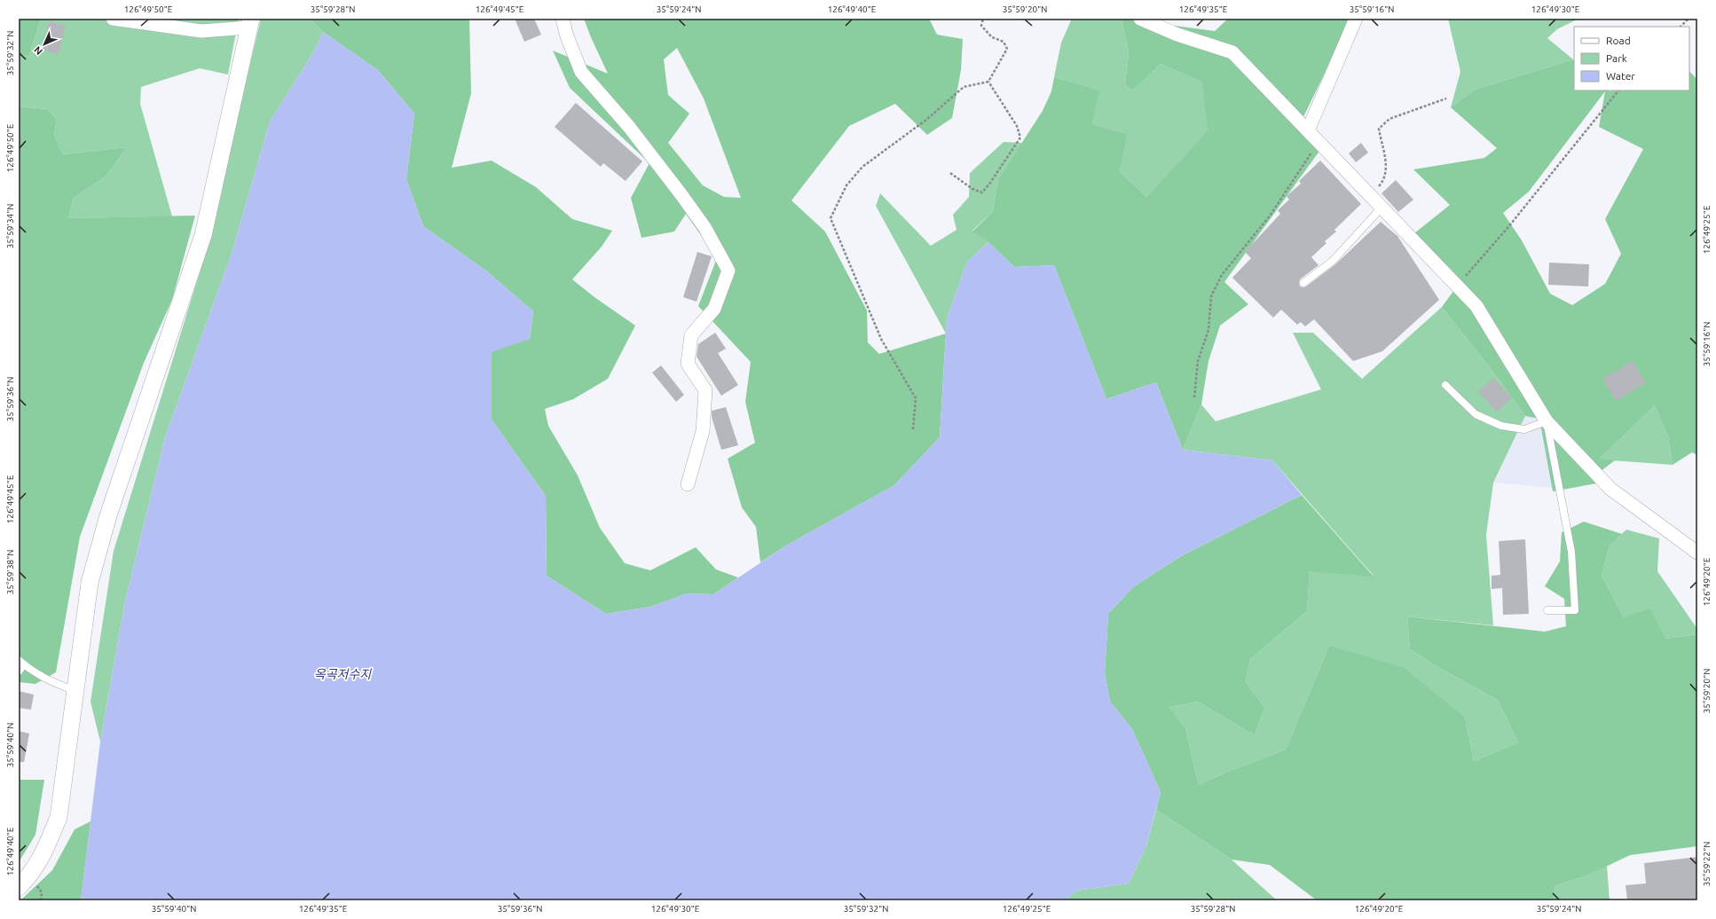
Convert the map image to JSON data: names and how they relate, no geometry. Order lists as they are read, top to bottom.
{
  "water": ["옥곡저수지"],
  "legend": ["Road", "Park", "Water"],
  "north": "bottom left",
  "coordinates": [
    "126°49'50\"E",
    "35°59'28\"N",
    "126°49'45\"E",
    "35°59'24\"N",
    "126°49'40\"E",
    "35°59'20\"N",
    "126°49'35\"E",
    "35°59'16\"N",
    "126°49'30\"E",
    "35°59'32\"N",
    "35°59'34\"N",
    "126°49'25\"E",
    "35°59'36\"N",
    "35°59'38\"N",
    "126°49'20\"E",
    "35°59'40\"N",
    "35°59'22\"N"
  ]
}
